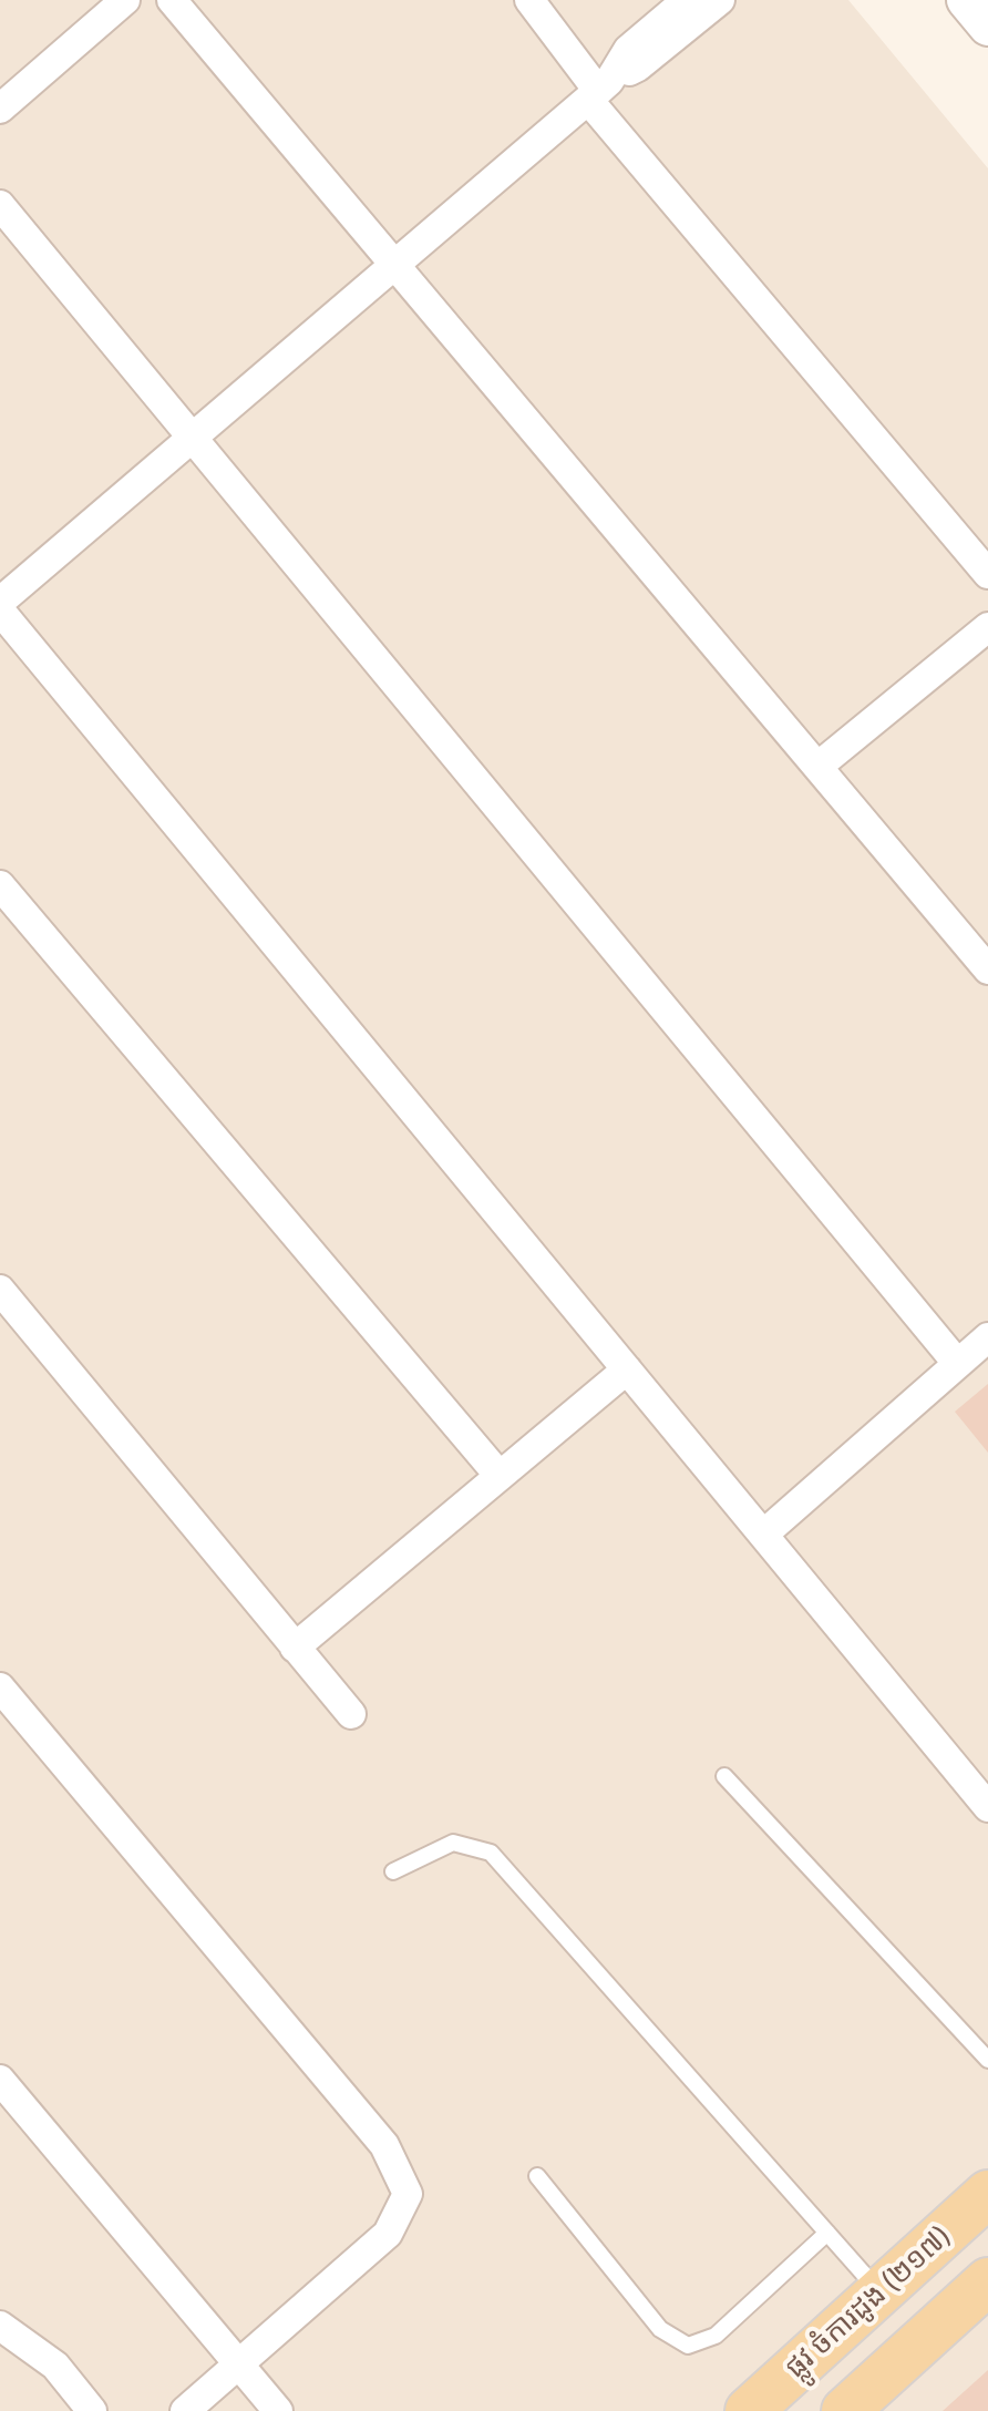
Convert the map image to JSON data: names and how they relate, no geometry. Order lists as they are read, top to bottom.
{
  "streets": {
    "main road": ["ផ្លូវ ចំការដូង (២១៧)"]
  }
}
